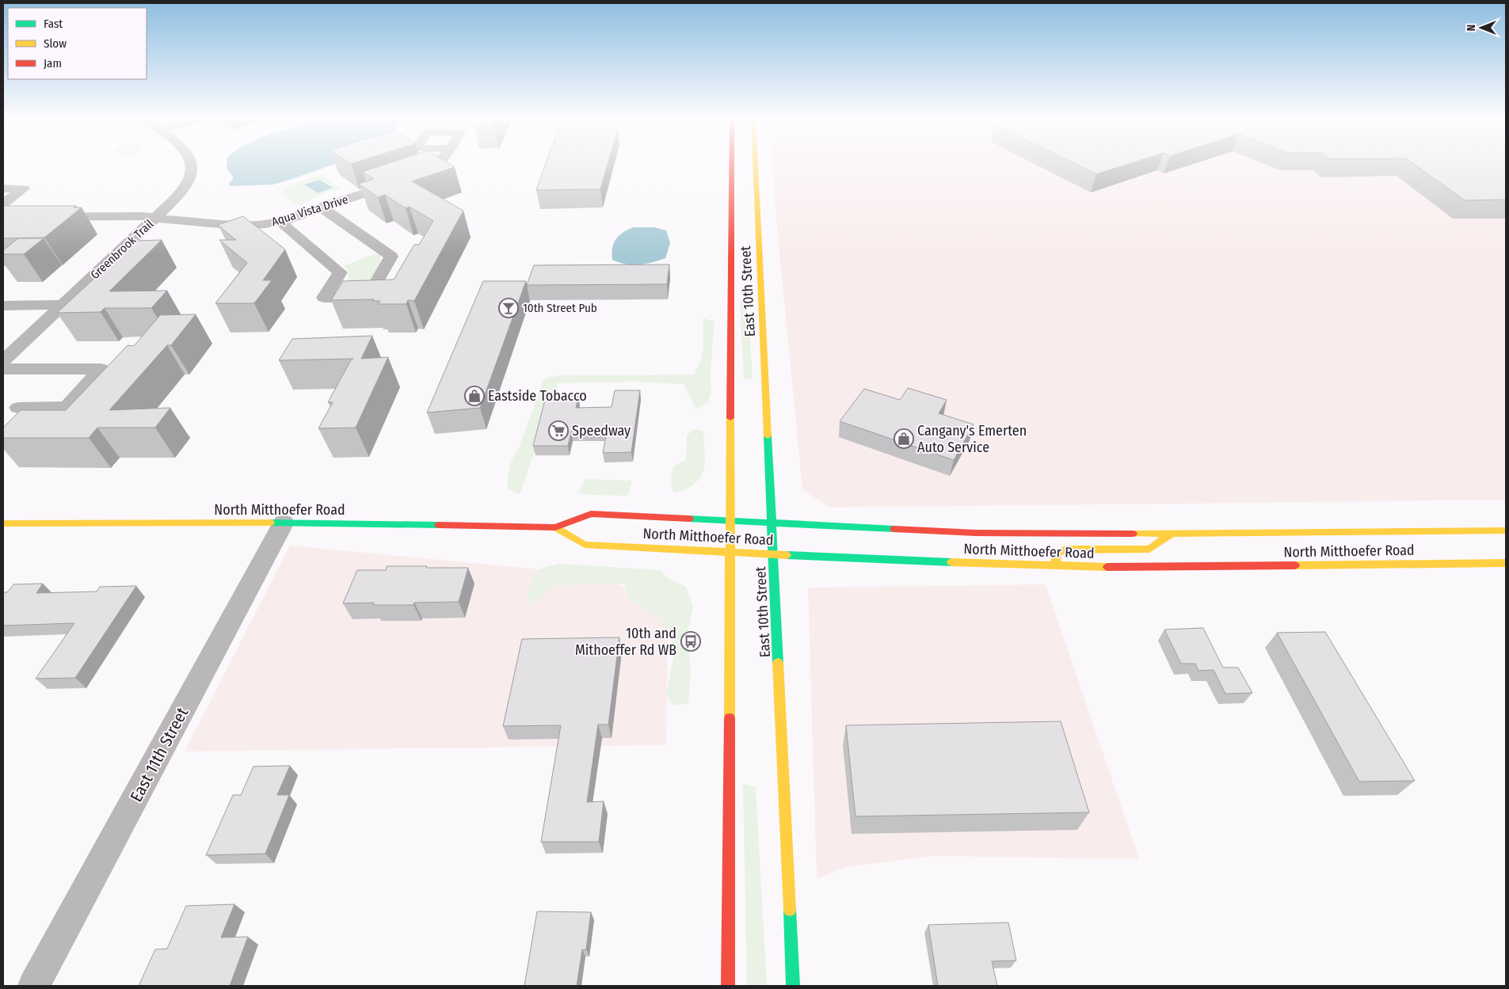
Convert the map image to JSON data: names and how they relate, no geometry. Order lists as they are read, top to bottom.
{
  "streets": {
    "main road": ["East 10th Street", "North Mitthoefer Road"],
    "street": ["Aqua Vista Drive", "Greenbrook Trail", "East 11th Street"]
  },
  "crossings": [
    ["Aqua Vista Drive", "Greenbrook Trail"],
    ["East 10th Street", "North Mitthoefer Road"],
    ["North Mitthoefer Road", "East 11th Street"]
  ],
  "places": {
    "bar": ["10th Street Pub"],
    "shop": ["Eastside Tobacco", "Cangany's Emerten Auto Service"],
    "supermarket": ["Speedway"],
    "bus stop": ["10th and Mithoeffer Rd WB"]
  },
  "legend": ["Fast", "Slow", "Jam"],
  "north": "left"
}
